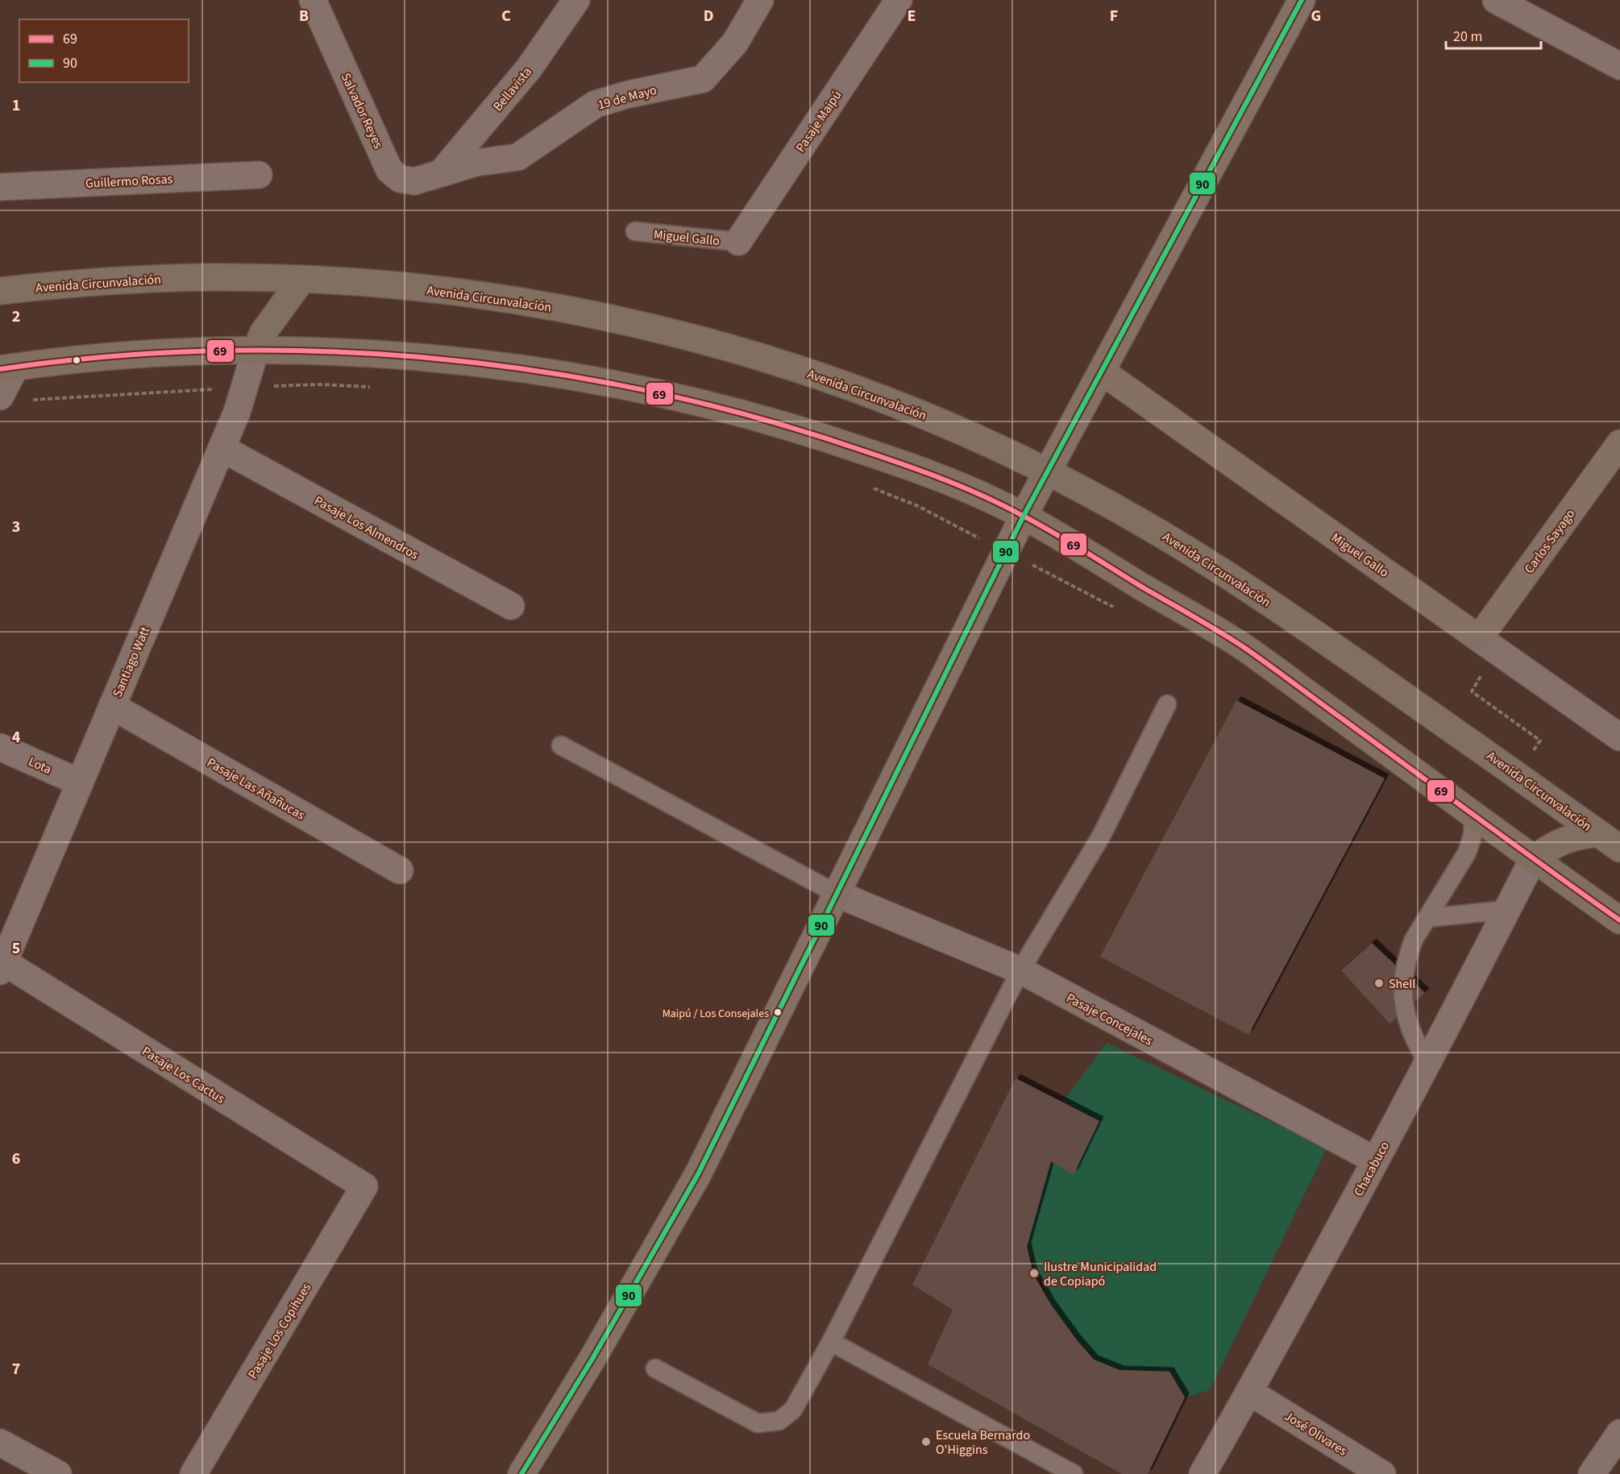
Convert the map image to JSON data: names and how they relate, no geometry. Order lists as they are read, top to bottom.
{
  "streets": {
    "main road": ["Miguel Gallo", "Avenida Circunvalación", "Carlos Sayago"],
    "street": [
      "Bellavista",
      "19 de Mayo",
      "Salvador Reyes",
      "Pasaje Maipú",
      "Guillermo Rosas",
      "Pasaje Los Almendros",
      "Santiago Watt",
      "Lota",
      "Pasaje Las Añañucas",
      "Pasaje Concejales",
      "Pasaje Los Cactus",
      "Chacabuco",
      "Pasaje Los Copihues",
      "José Olivares"
    ]
  },
  "crossings": [
    ["Bellavista", "19 de Mayo"],
    ["Bellavista", "Salvador Reyes"],
    ["19 de Mayo", "Salvador Reyes"],
    ["Pasaje Maipú", "Miguel Gallo"],
    ["Miguel Gallo", "Carlos Sayago"],
    ["Pasaje Los Almendros", "Santiago Watt"],
    ["Santiago Watt", "Lota"],
    ["Santiago Watt", "Pasaje Las Añañucas"],
    ["Santiago Watt", "Pasaje Los Cactus"],
    ["Pasaje Concejales", "Chacabuco"],
    ["Pasaje Los Cactus", "Pasaje Los Copihues"],
    ["Chacabuco", "José Olivares"]
  ],
  "places": [
    "Shell",
    "Maipú / Los Consejales",
    "Ilustre Municipalidad de Copiapó",
    "Escuela Bernardo O'Higgins"
  ],
  "lines": ["transit line 90", "transit line 69"],
  "legend": ["69", "90"],
  "scale_bar": "20 m",
  "grid": {
    "columns": [
      "B",
      "C",
      "D",
      "E",
      "F",
      "G"
    ],
    "rows": [
      "1",
      "2",
      "3",
      "4",
      "5",
      "6",
      "7"
    ]
  }
}
